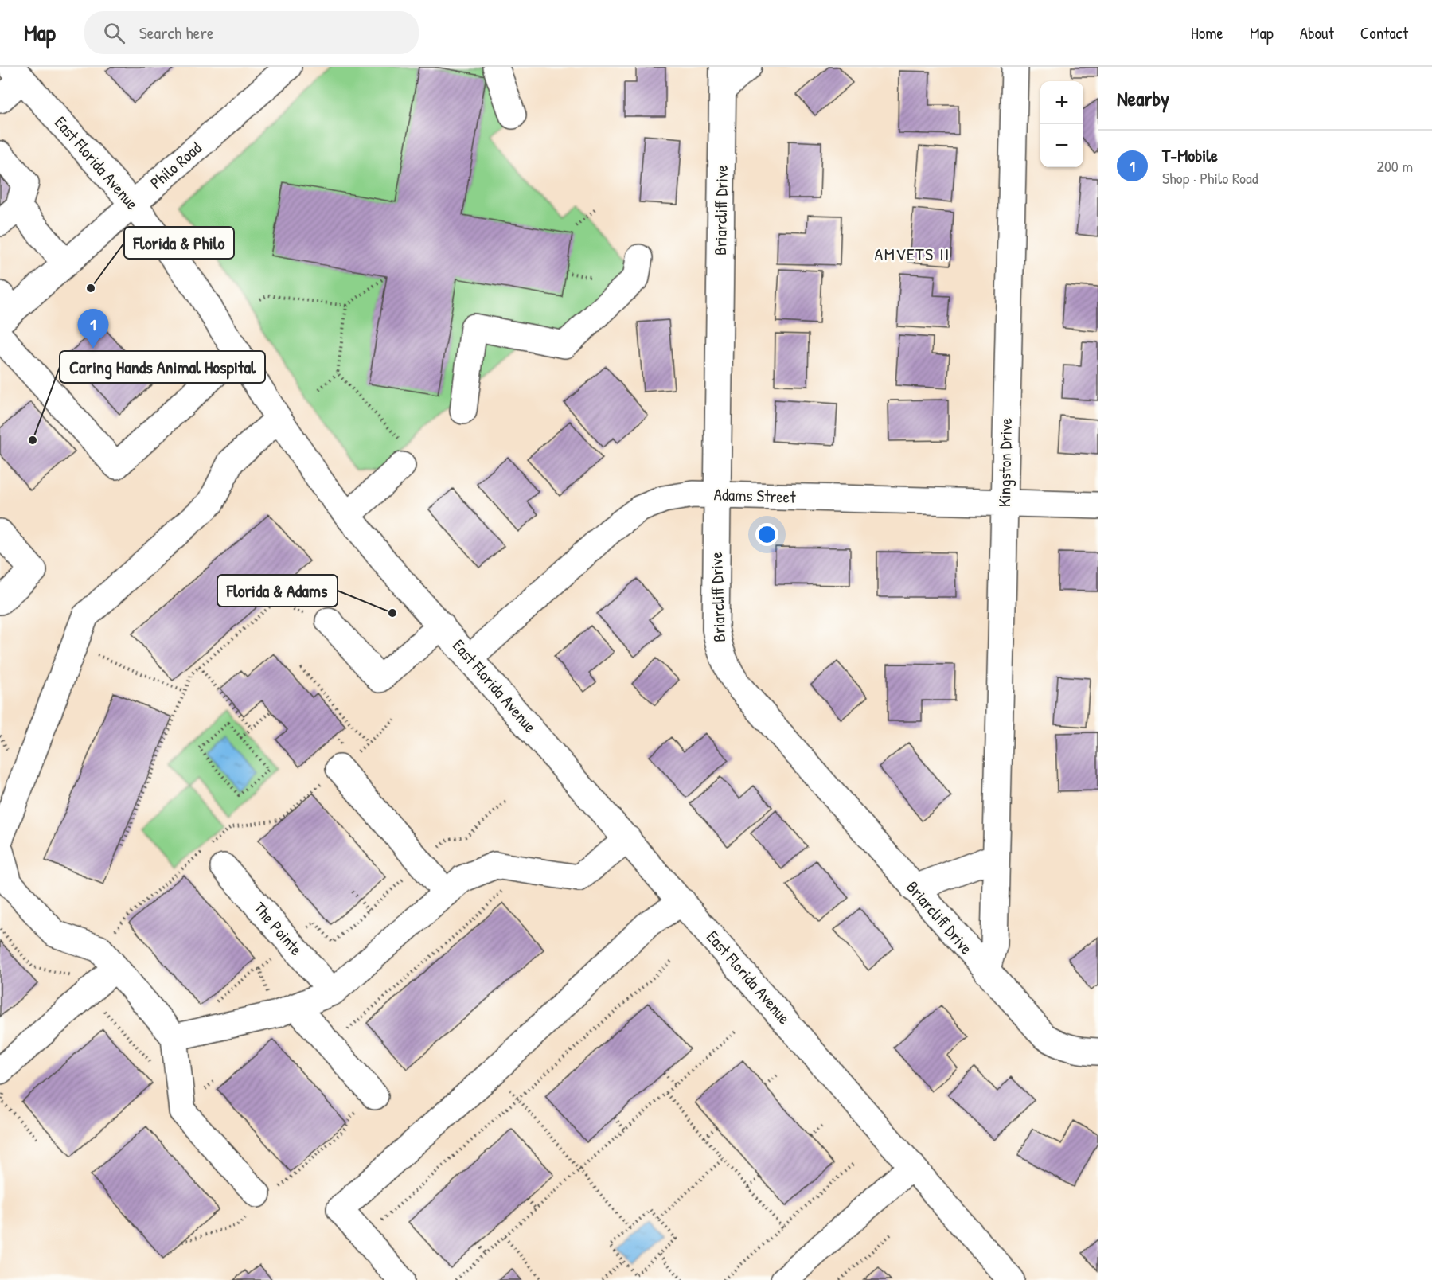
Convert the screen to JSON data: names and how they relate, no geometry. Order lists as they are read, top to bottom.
{
  "streets": {
    "street": [
      "East Florida Avenue",
      "Philo Road",
      "Briarcliff Drive",
      "Kingston Drive",
      "Adams Street",
      "The Pointe"
    ]
  },
  "crossings": [
    ["East Florida Avenue", "Philo Road"],
    ["East Florida Avenue", "Adams Street"],
    ["Briarcliff Drive", "Kingston Drive"],
    ["Briarcliff Drive", "Adams Street"],
    ["Kingston Drive", "Adams Street"]
  ],
  "districts": ["AMVETS II"],
  "places": ["Florida & Philo", "Caring Hands Animal Hospital", "Florida & Adams"],
  "page": {
    "header": "Map",
    "search": "Search here",
    "nav": [
      "Home",
      "Map",
      "About",
      "Contact"
    ],
    "heading": "Nearby",
    "map_buttons": ["+", "−"],
    "list": [
      {
        "mark": "1",
        "name": "T-Mobile",
        "note": "Shop · Philo Road",
        "value": "200 m"
      }
    ],
    "pins": "1"
  }
}
